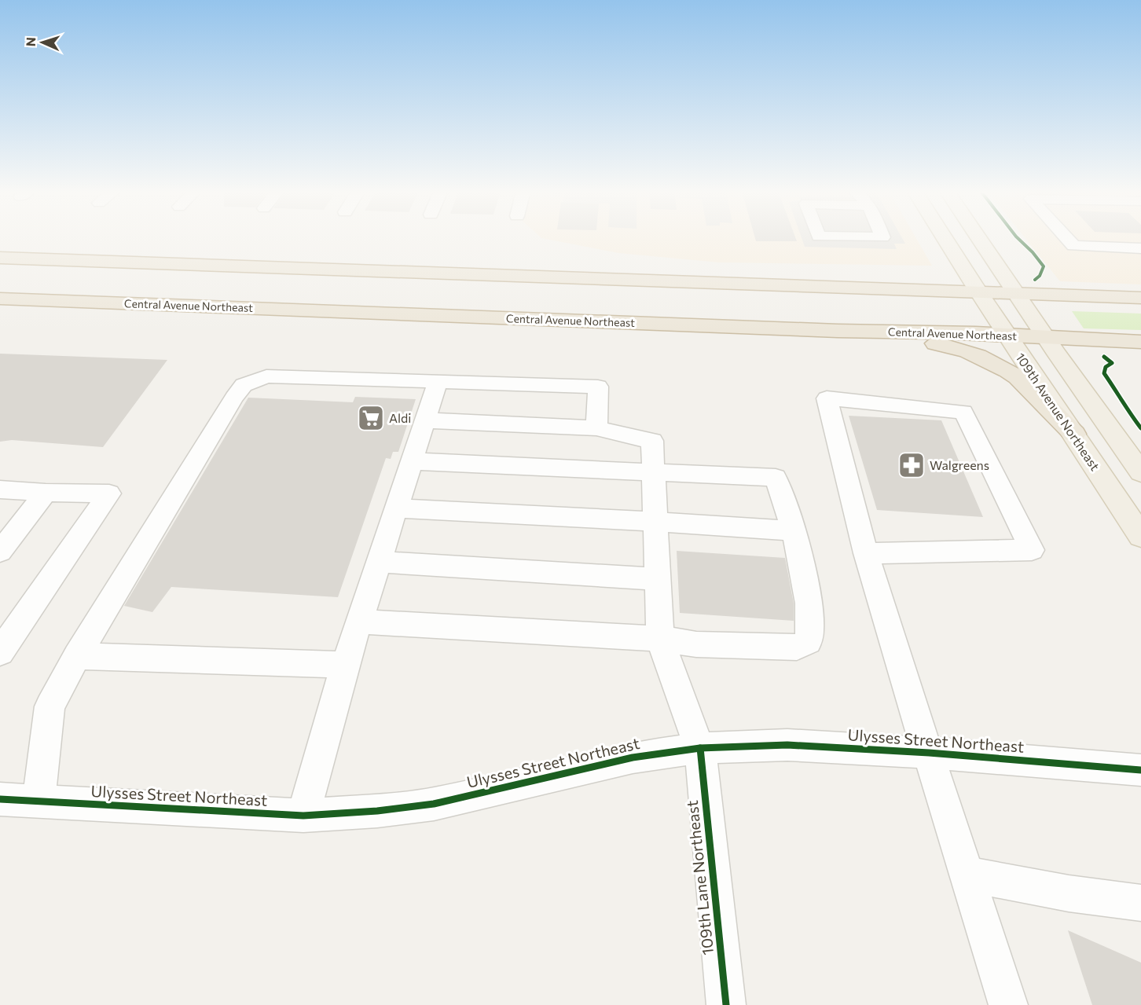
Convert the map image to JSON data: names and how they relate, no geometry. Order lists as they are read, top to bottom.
{
  "streets": {
    "highway": ["Central Avenue Northeast"],
    "main road": ["109th Avenue Northeast"],
    "street": ["Ulysses Street Northeast", "109th Lane Northeast"]
  },
  "crossings": [
    ["Central Avenue Northeast", "109th Avenue Northeast"],
    ["Ulysses Street Northeast", "109th Lane Northeast"]
  ],
  "places": {
    "supermarket": ["Aldi"],
    "pharmacy": ["Walgreens"]
  },
  "north": "left"
}
